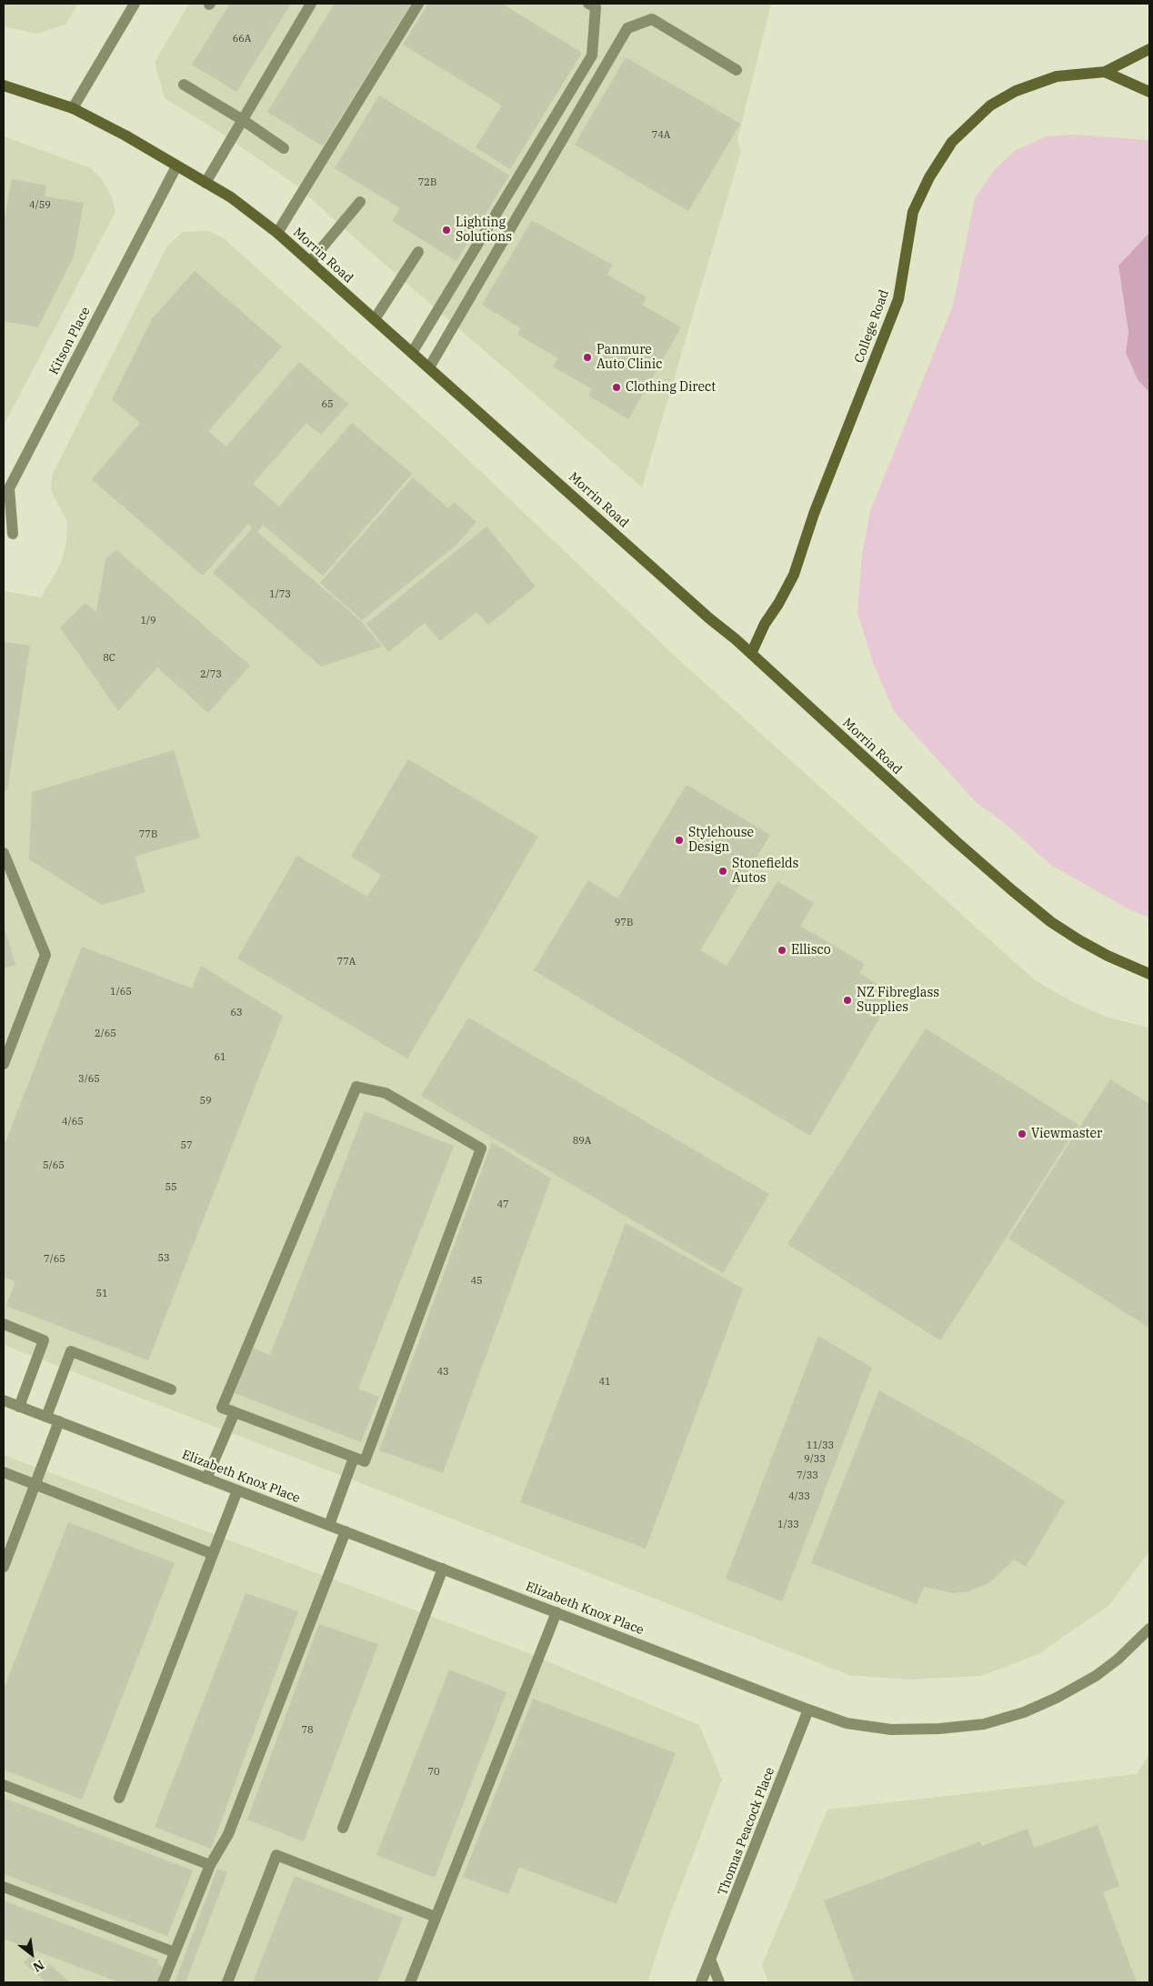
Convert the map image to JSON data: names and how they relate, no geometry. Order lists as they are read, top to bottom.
{
  "streets": {
    "main road": ["Morrin Road", "College Road"],
    "street": ["Kitson Place", "Elizabeth Knox Place", "Thomas Peacock Place"]
  },
  "crossings": [
    ["Morrin Road", "College Road"],
    ["Morrin Road", "Kitson Place"],
    ["Elizabeth Knox Place", "Thomas Peacock Place"]
  ],
  "places": [
    "Lighting Solutions",
    "Panmure Auto Clinic",
    "Clothing Direct",
    "Stylehouse Design",
    "Stonefields Autos",
    "Ellisco",
    "NZ Fibreglass Supplies",
    "Viewmaster"
  ],
  "house_numbers": [
    "66A",
    "74A",
    "72B",
    "4/59",
    "65",
    "1/73",
    "1/9",
    "8C",
    "2/73",
    "77B",
    "97B",
    "77A",
    "1/65",
    "63",
    "2/65",
    "61",
    "3/65",
    "59",
    "4/65",
    "89A",
    "57",
    "5/65",
    "55",
    "47",
    "53",
    "7/65",
    "45",
    "51",
    "43",
    "41",
    "11/33",
    "9/33",
    "7/33",
    "4/33",
    "1/33",
    "78",
    "70"
  ],
  "north": "bottom right"
}
